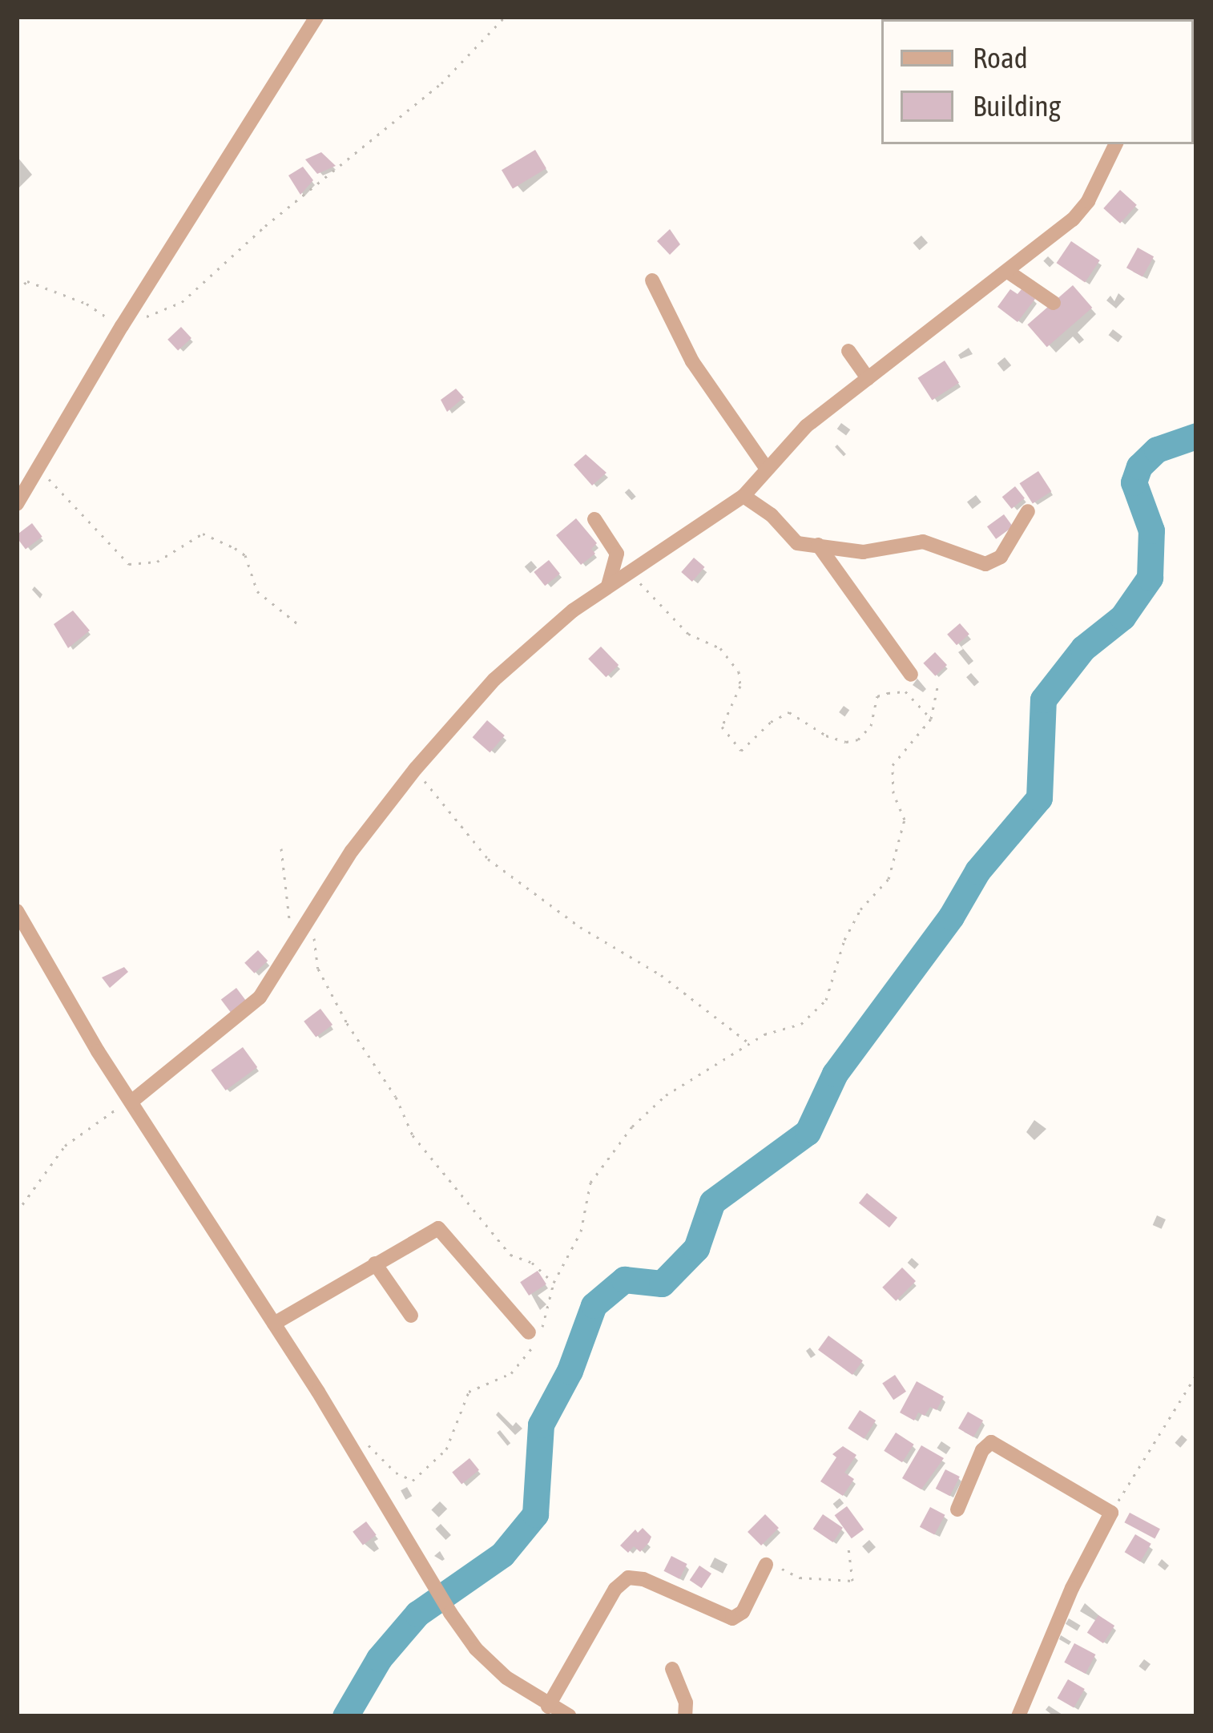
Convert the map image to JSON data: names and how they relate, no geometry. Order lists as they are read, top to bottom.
{
  "legend": ["Road", "Building"]
}
